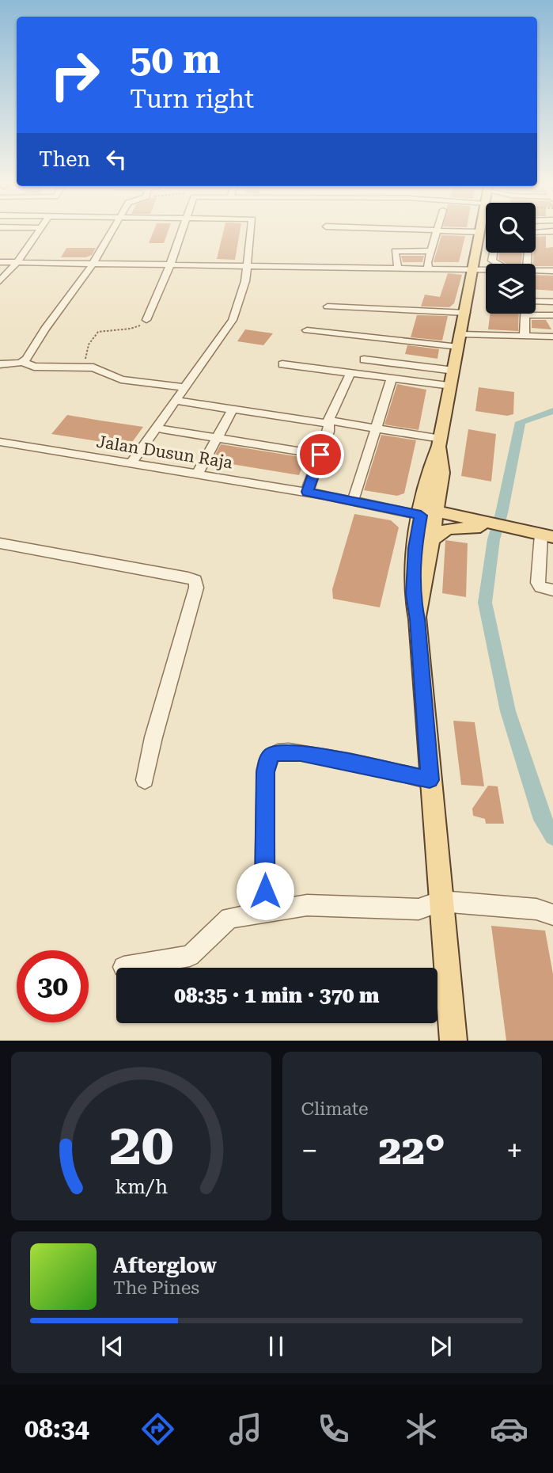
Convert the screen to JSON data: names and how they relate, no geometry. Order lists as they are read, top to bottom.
{
  "streets": {
    "street": ["Jalan Dusun Raja"]
  },
  "page": {
    "turn": ["50 m", "Turn right"],
    "then": "Then",
    "limit": "30",
    "trip": "08:35 · 1 min · 370 m",
    "tile": "Climate",
    "heat": ["−", "22°", "+"],
    "song": ["Afterglow", "The Pines"],
    "tabs": "08:34",
    "gauge": ["20", "km/h"]
  }
}
